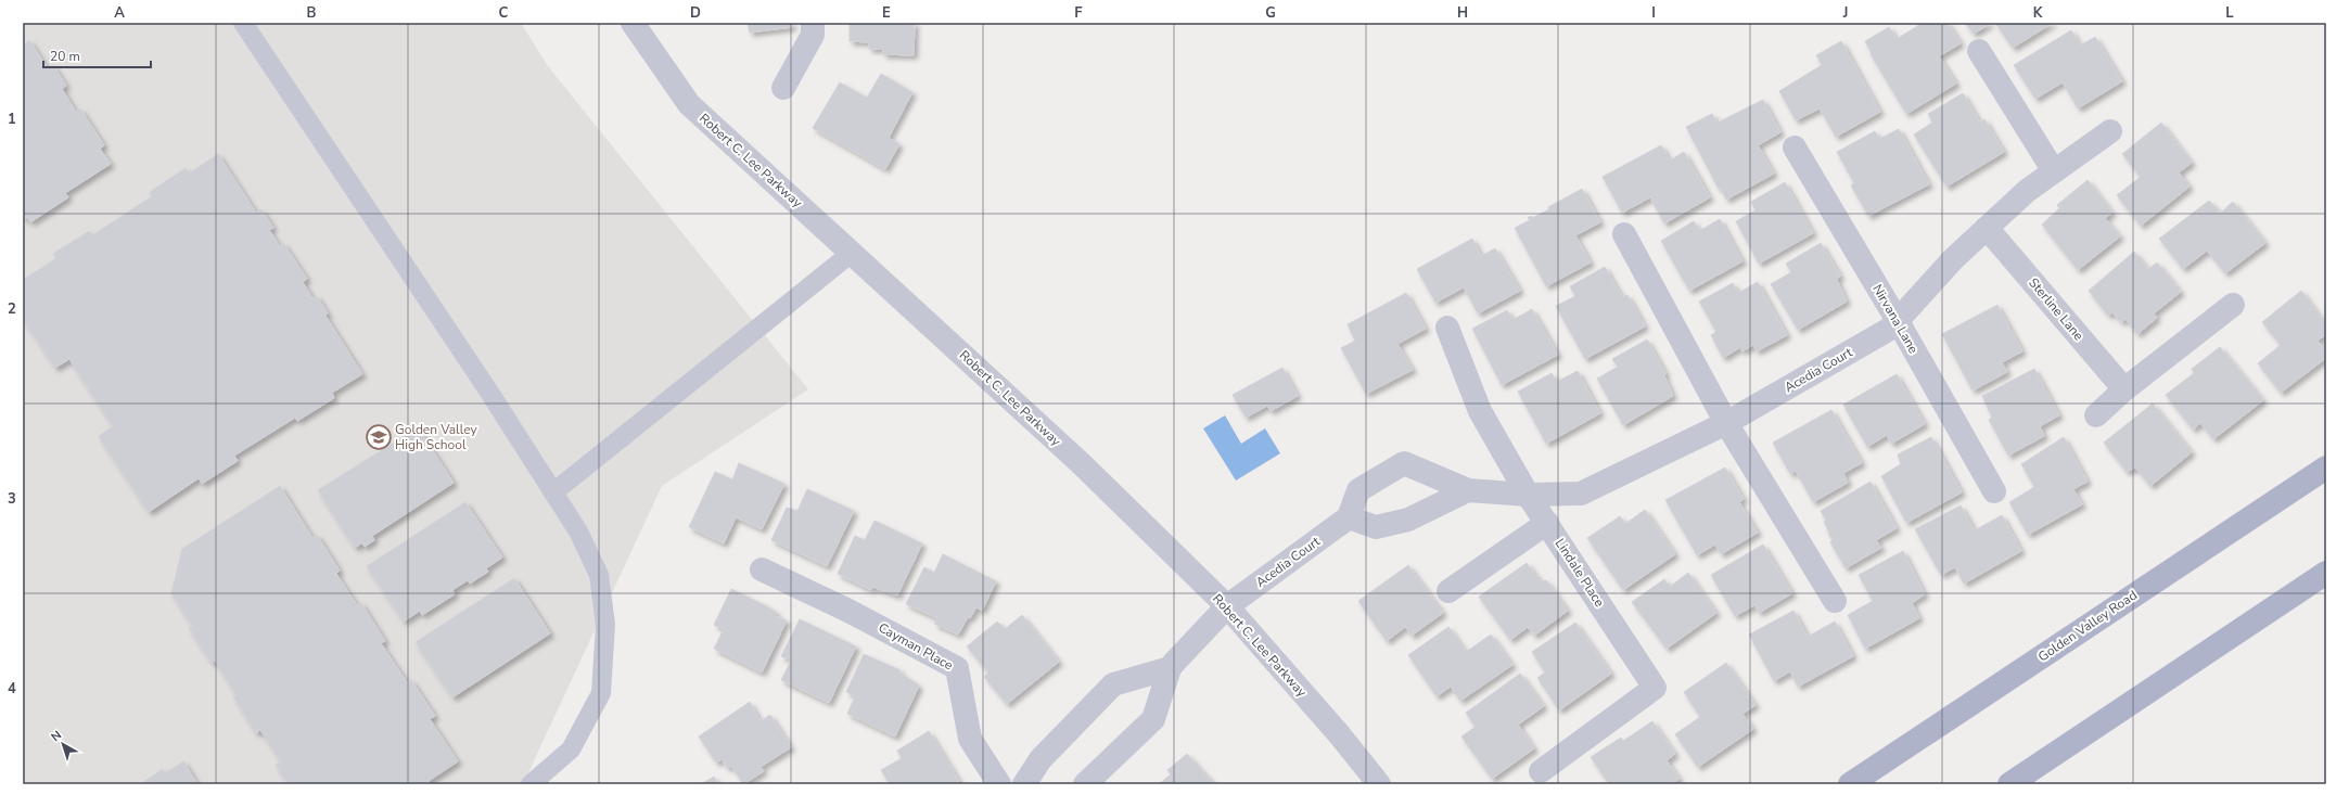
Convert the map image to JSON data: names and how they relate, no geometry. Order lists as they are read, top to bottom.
{
  "streets": {
    "main road": ["Golden Valley Road"],
    "street": [
      "Robert C. Lee Parkway",
      "Sterline Lane",
      "Nirvana Lane",
      "Acedia Court",
      "Lindale Place",
      "Cayman Place"
    ]
  },
  "crossings": [
    ["Robert C. Lee Parkway", "Acedia Court"],
    ["Sterline Lane", "Acedia Court"],
    ["Nirvana Lane", "Acedia Court"],
    ["Acedia Court", "Lindale Place"]
  ],
  "places": {
    "school or university": ["Golden Valley High School"]
  },
  "scale_bar": "20 m",
  "north": "top left",
  "grid": {
    "columns": [
      "A",
      "B",
      "C",
      "D",
      "E",
      "F",
      "G",
      "H",
      "I",
      "J",
      "K",
      "L"
    ],
    "rows": [
      "1",
      "2",
      "3",
      "4"
    ]
  }
}
